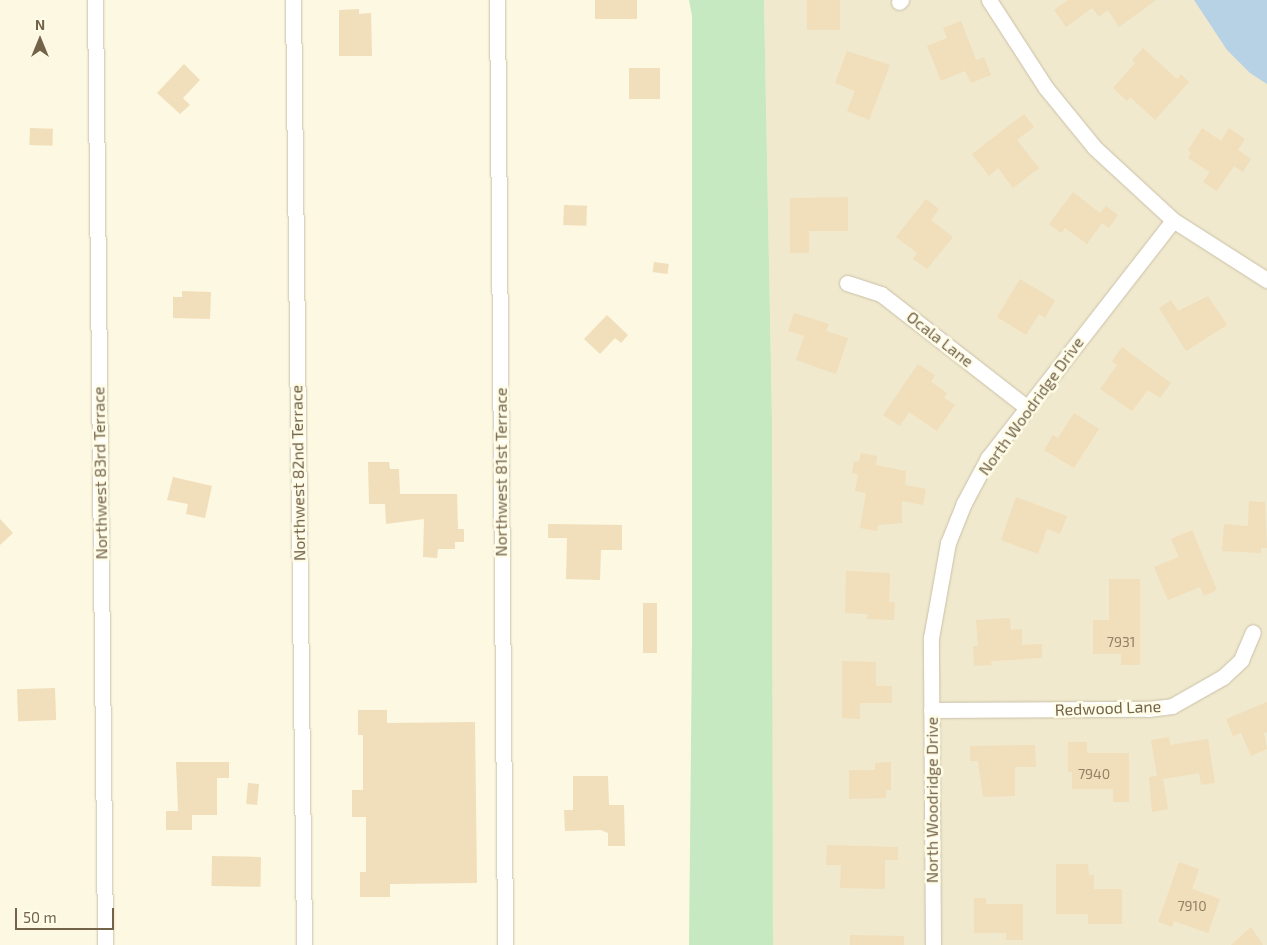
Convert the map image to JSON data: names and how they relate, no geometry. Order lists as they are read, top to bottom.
{
  "streets": {
    "street": [
      "Ocala Lane",
      "North Woodridge Drive",
      "Northwest 81st Terrace",
      "Northwest 83rd Terrace",
      "Northwest 82nd Terrace",
      "Redwood Lane"
    ]
  },
  "crossings": [
    ["Ocala Lane", "North Woodridge Drive"],
    ["North Woodridge Drive", "Redwood Lane"]
  ],
  "house_numbers": ["7931", "7940", "7910"],
  "scale_bar": "50 m",
  "north": "top"
}
